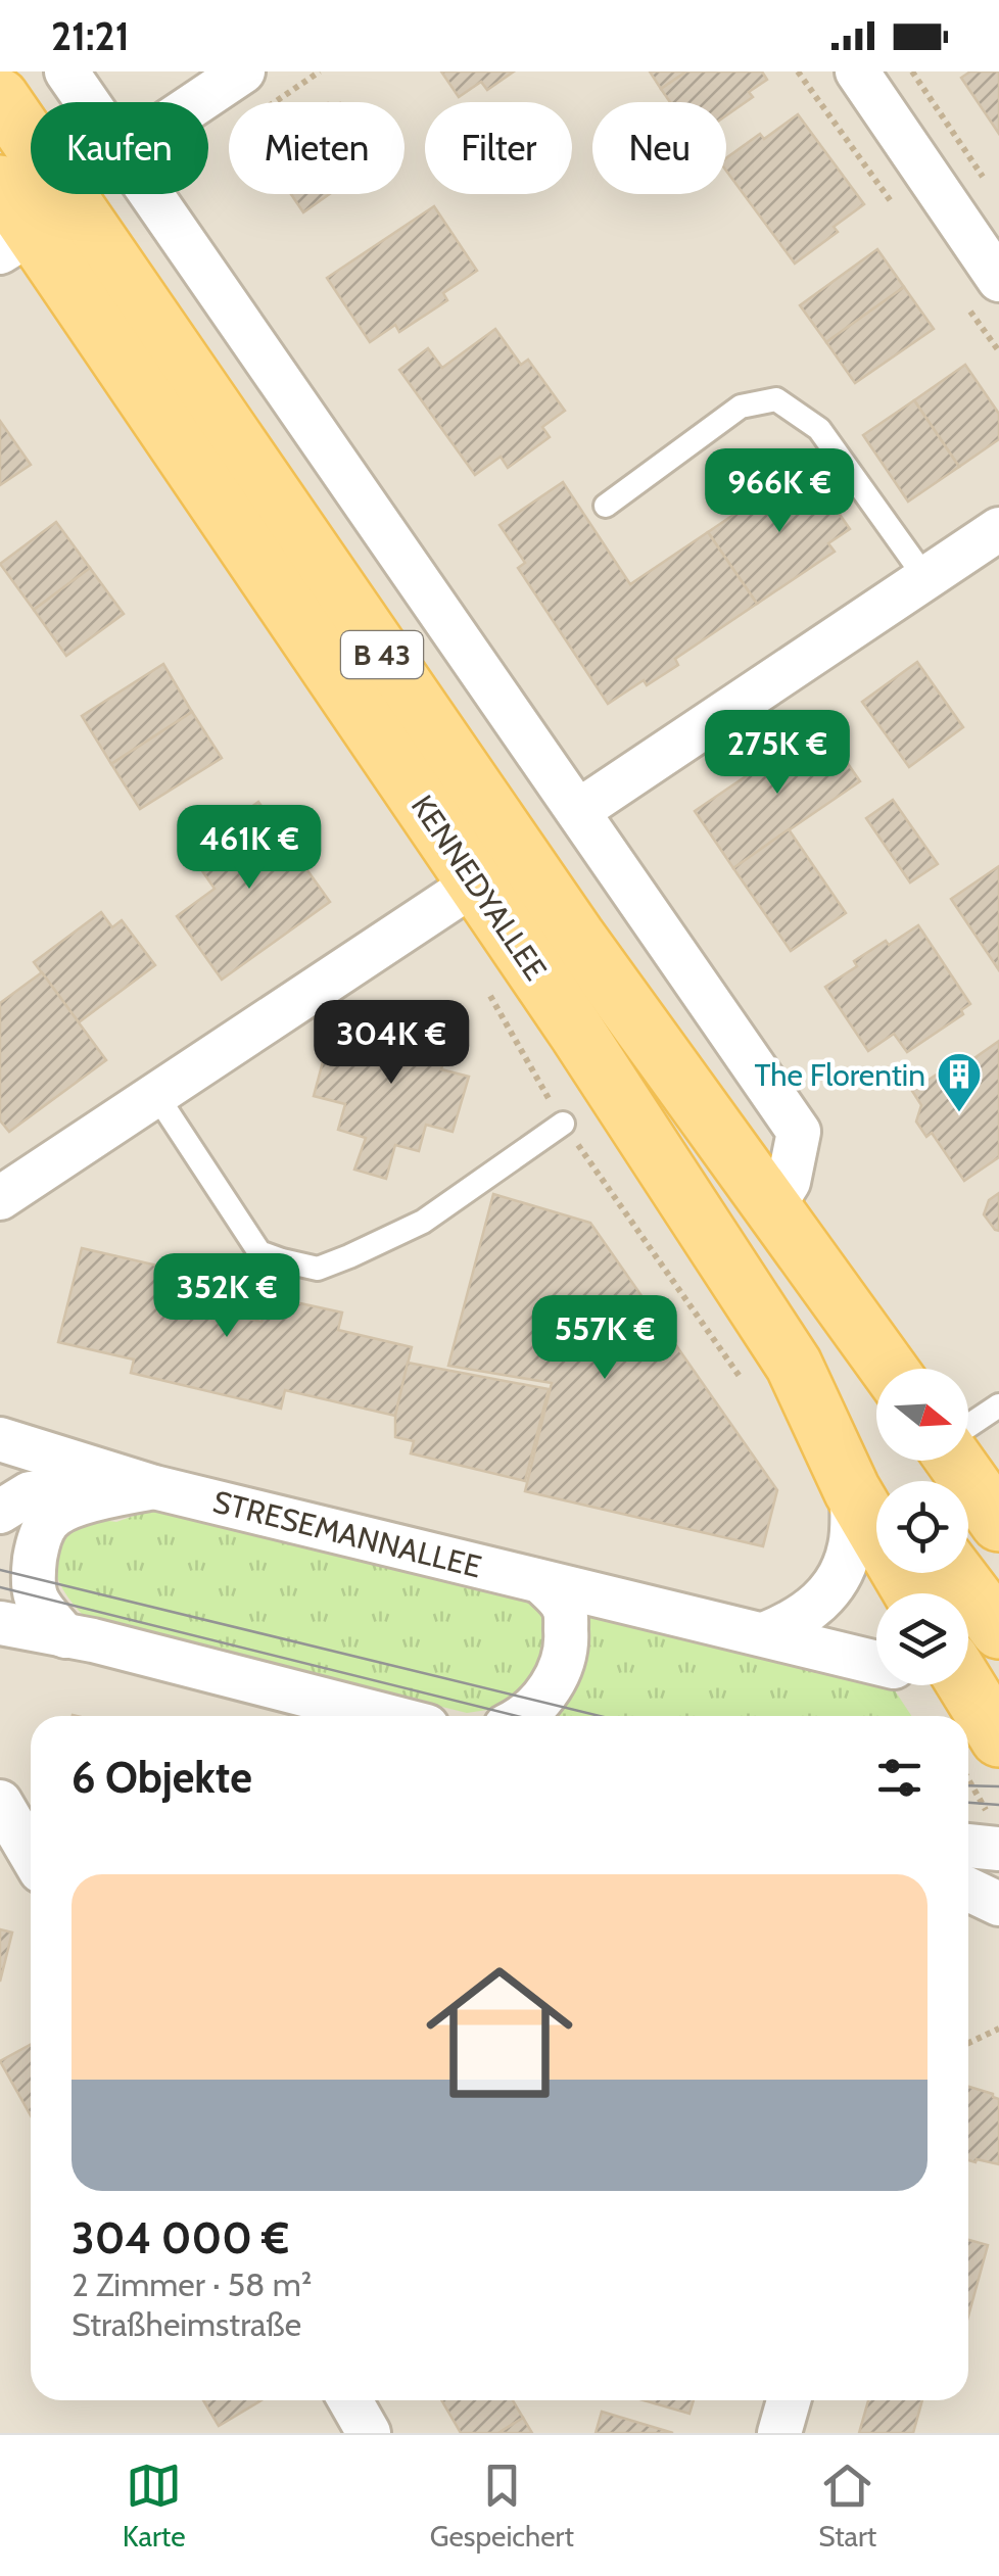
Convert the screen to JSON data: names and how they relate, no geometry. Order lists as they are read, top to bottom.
{
  "streets": {
    "main road": ["B 43", "KENNEDYALLEE"],
    "street": ["STRESEMANNALLEE"]
  },
  "crossings": [
    ["B 43", "KENNEDYALLEE"]
  ],
  "places": {
    "building": ["The Florentin"]
  },
  "north": "right",
  "page": {
    "status": "21:21",
    "chip": [
      "Kaufen",
      "Mieten",
      "Filter",
      "Neu"
    ],
    "price": [
      "966K €",
      "275K €",
      "461K €",
      "304K €",
      "352K €",
      "557K €"
    ],
    "heading": "6 Objekte",
    "list": [
      {
        "name": "304 000 €",
        "note": "2 Zimmer · 58 m² · Straßheimstraße"
      }
    ],
    "tabs": ["Karte", "Gespeichert", "Start"]
  }
}
